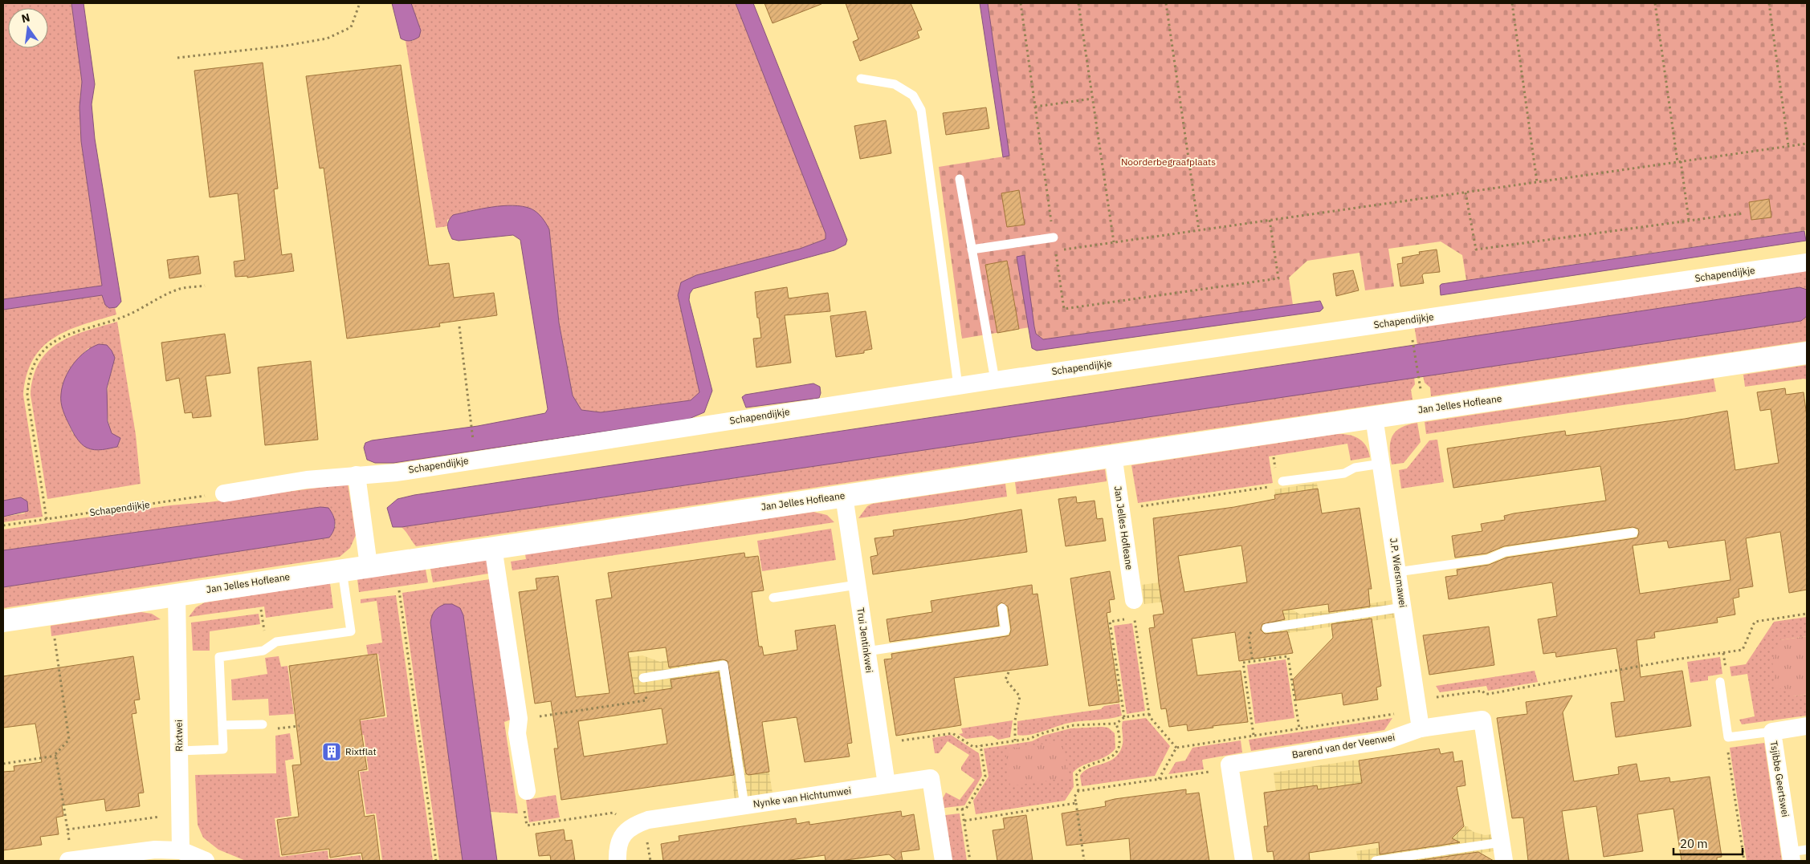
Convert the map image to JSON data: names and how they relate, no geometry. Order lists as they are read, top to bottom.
{
  "streets": {
    "street": [
      "Schapendijkje",
      "Jan Jelles Hofleane",
      "J.P. Wiersmawei",
      "Trui Jentinkwei",
      "Rixtwei",
      "Barend van der Veenwei",
      "Tsjibbe Geertswei",
      "Nynke van Hichtumwei"
    ]
  },
  "crossings": [
    ["Jan Jelles Hofleane", "J.P. Wiersmawei"],
    ["Jan Jelles Hofleane", "Trui Jentinkwei"],
    ["Jan Jelles Hofleane", "Rixtwei"],
    ["J.P. Wiersmawei", "Barend van der Veenwei"],
    ["Trui Jentinkwei", "Nynke van Hichtumwei"]
  ],
  "parks": ["Noorderbegraafplaats"],
  "places": {
    "building": ["Rixtflat"]
  },
  "scale_bar": "20 m",
  "north": "top"
}
